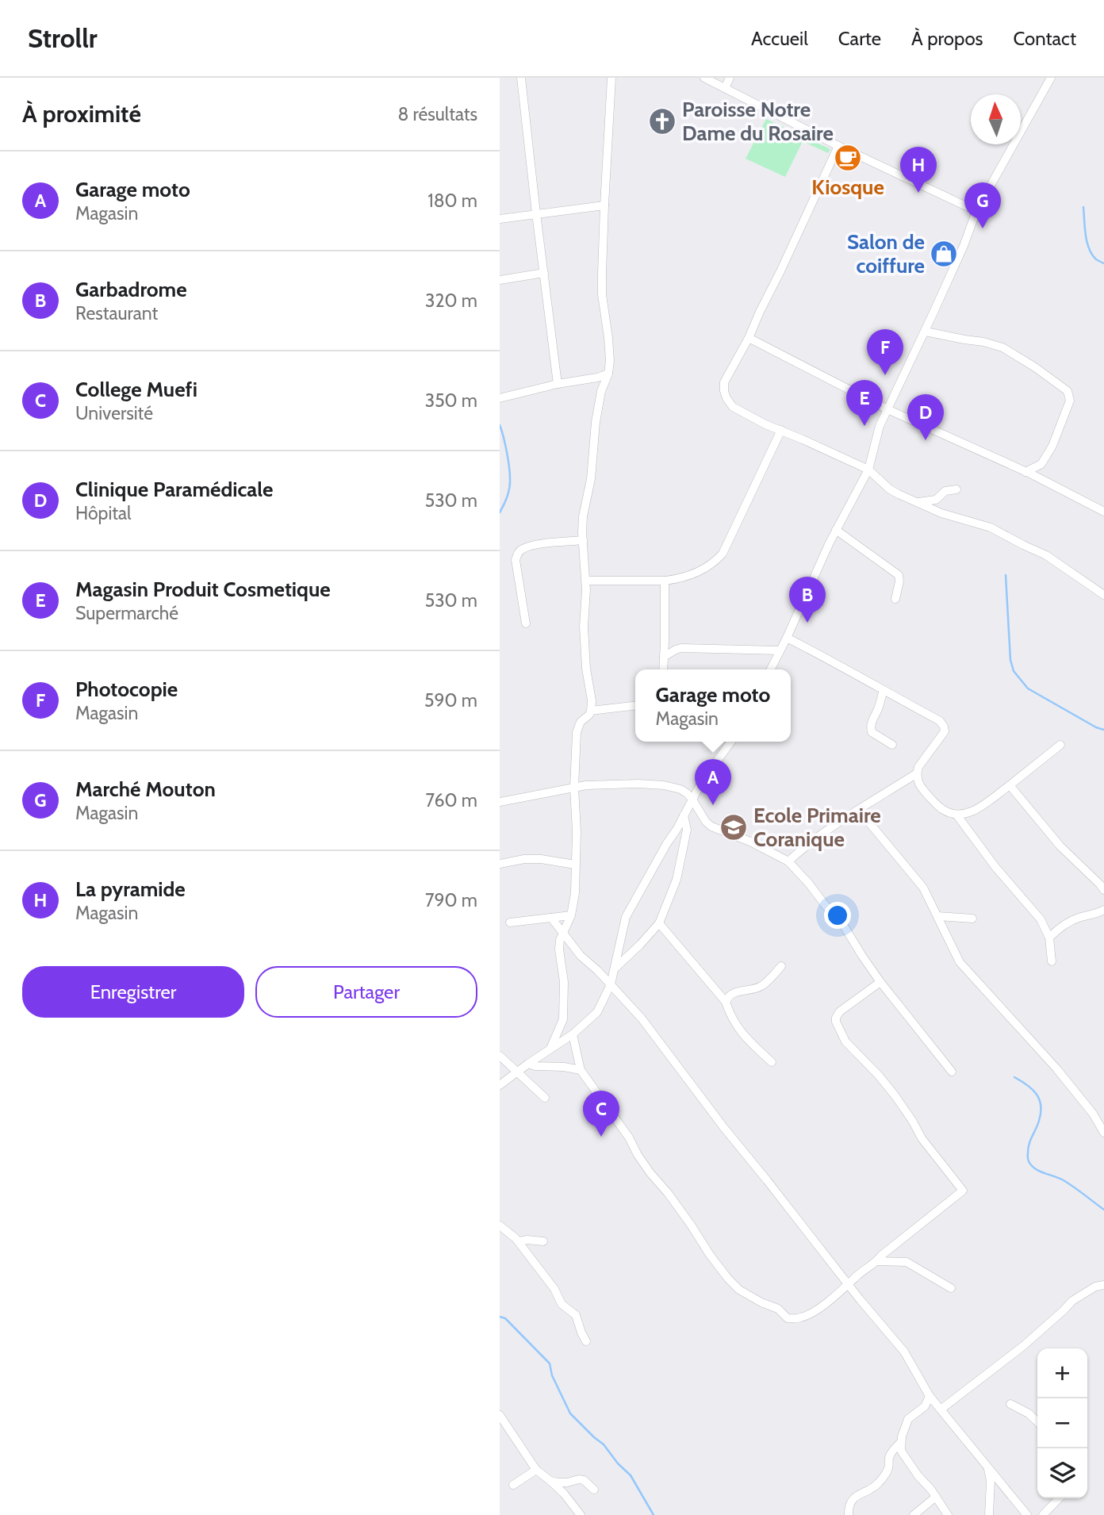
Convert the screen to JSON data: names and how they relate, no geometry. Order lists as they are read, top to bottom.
{
  "places": {
    "church": ["Paroisse Notre Dame du Rosaire"],
    "cafe": ["Kiosque"],
    "shop": ["Salon de coiffure"],
    "school or university": ["Ecole Primaire Coranique"]
  },
  "north": "top",
  "page": {
    "header": "Strollr",
    "nav": [
      "Accueil",
      "Carte",
      "À propos",
      "Contact"
    ],
    "heading": ["À proximité", "8 résultats"],
    "pins": [
      "H",
      "G",
      "F",
      "E",
      "D",
      "B",
      "A",
      "C"
    ],
    "list": [
      {
        "mark": "A",
        "name": "Garage moto",
        "note": "Magasin",
        "value": "180 m"
      },
      {
        "mark": "B",
        "name": "Garbadrome",
        "note": "Restaurant",
        "value": "320 m"
      },
      {
        "mark": "C",
        "name": "College Muefi",
        "note": "Université",
        "value": "350 m"
      },
      {
        "mark": "D",
        "name": "Clinique Paramédicale",
        "note": "Hôpital",
        "value": "530 m"
      },
      {
        "mark": "E",
        "name": "Magasin Produit Cosmetique",
        "note": "Supermarché",
        "value": "530 m"
      },
      {
        "mark": "F",
        "name": "Photocopie",
        "note": "Magasin",
        "value": "590 m"
      },
      {
        "mark": "G",
        "name": "Marché Mouton",
        "note": "Magasin",
        "value": "760 m"
      },
      {
        "mark": "H",
        "name": "La pyramide",
        "note": "Magasin",
        "value": "790 m"
      }
    ],
    "popup": ["Garage moto", "Magasin"],
    "buttons": ["Enregistrer", "Partager"],
    "map_buttons": ["+", "−"]
  }
}
